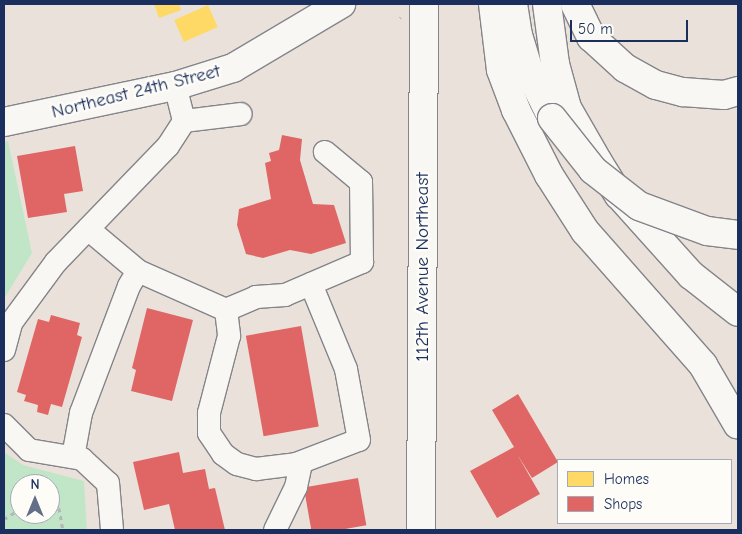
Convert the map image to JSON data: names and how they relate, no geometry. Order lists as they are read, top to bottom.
{
  "streets": {
    "main road": ["Northeast 24th Street", "112th Avenue Northeast"]
  },
  "legend": ["Homes", "Shops"],
  "scale_bar": "50 m",
  "north": "top"
}
